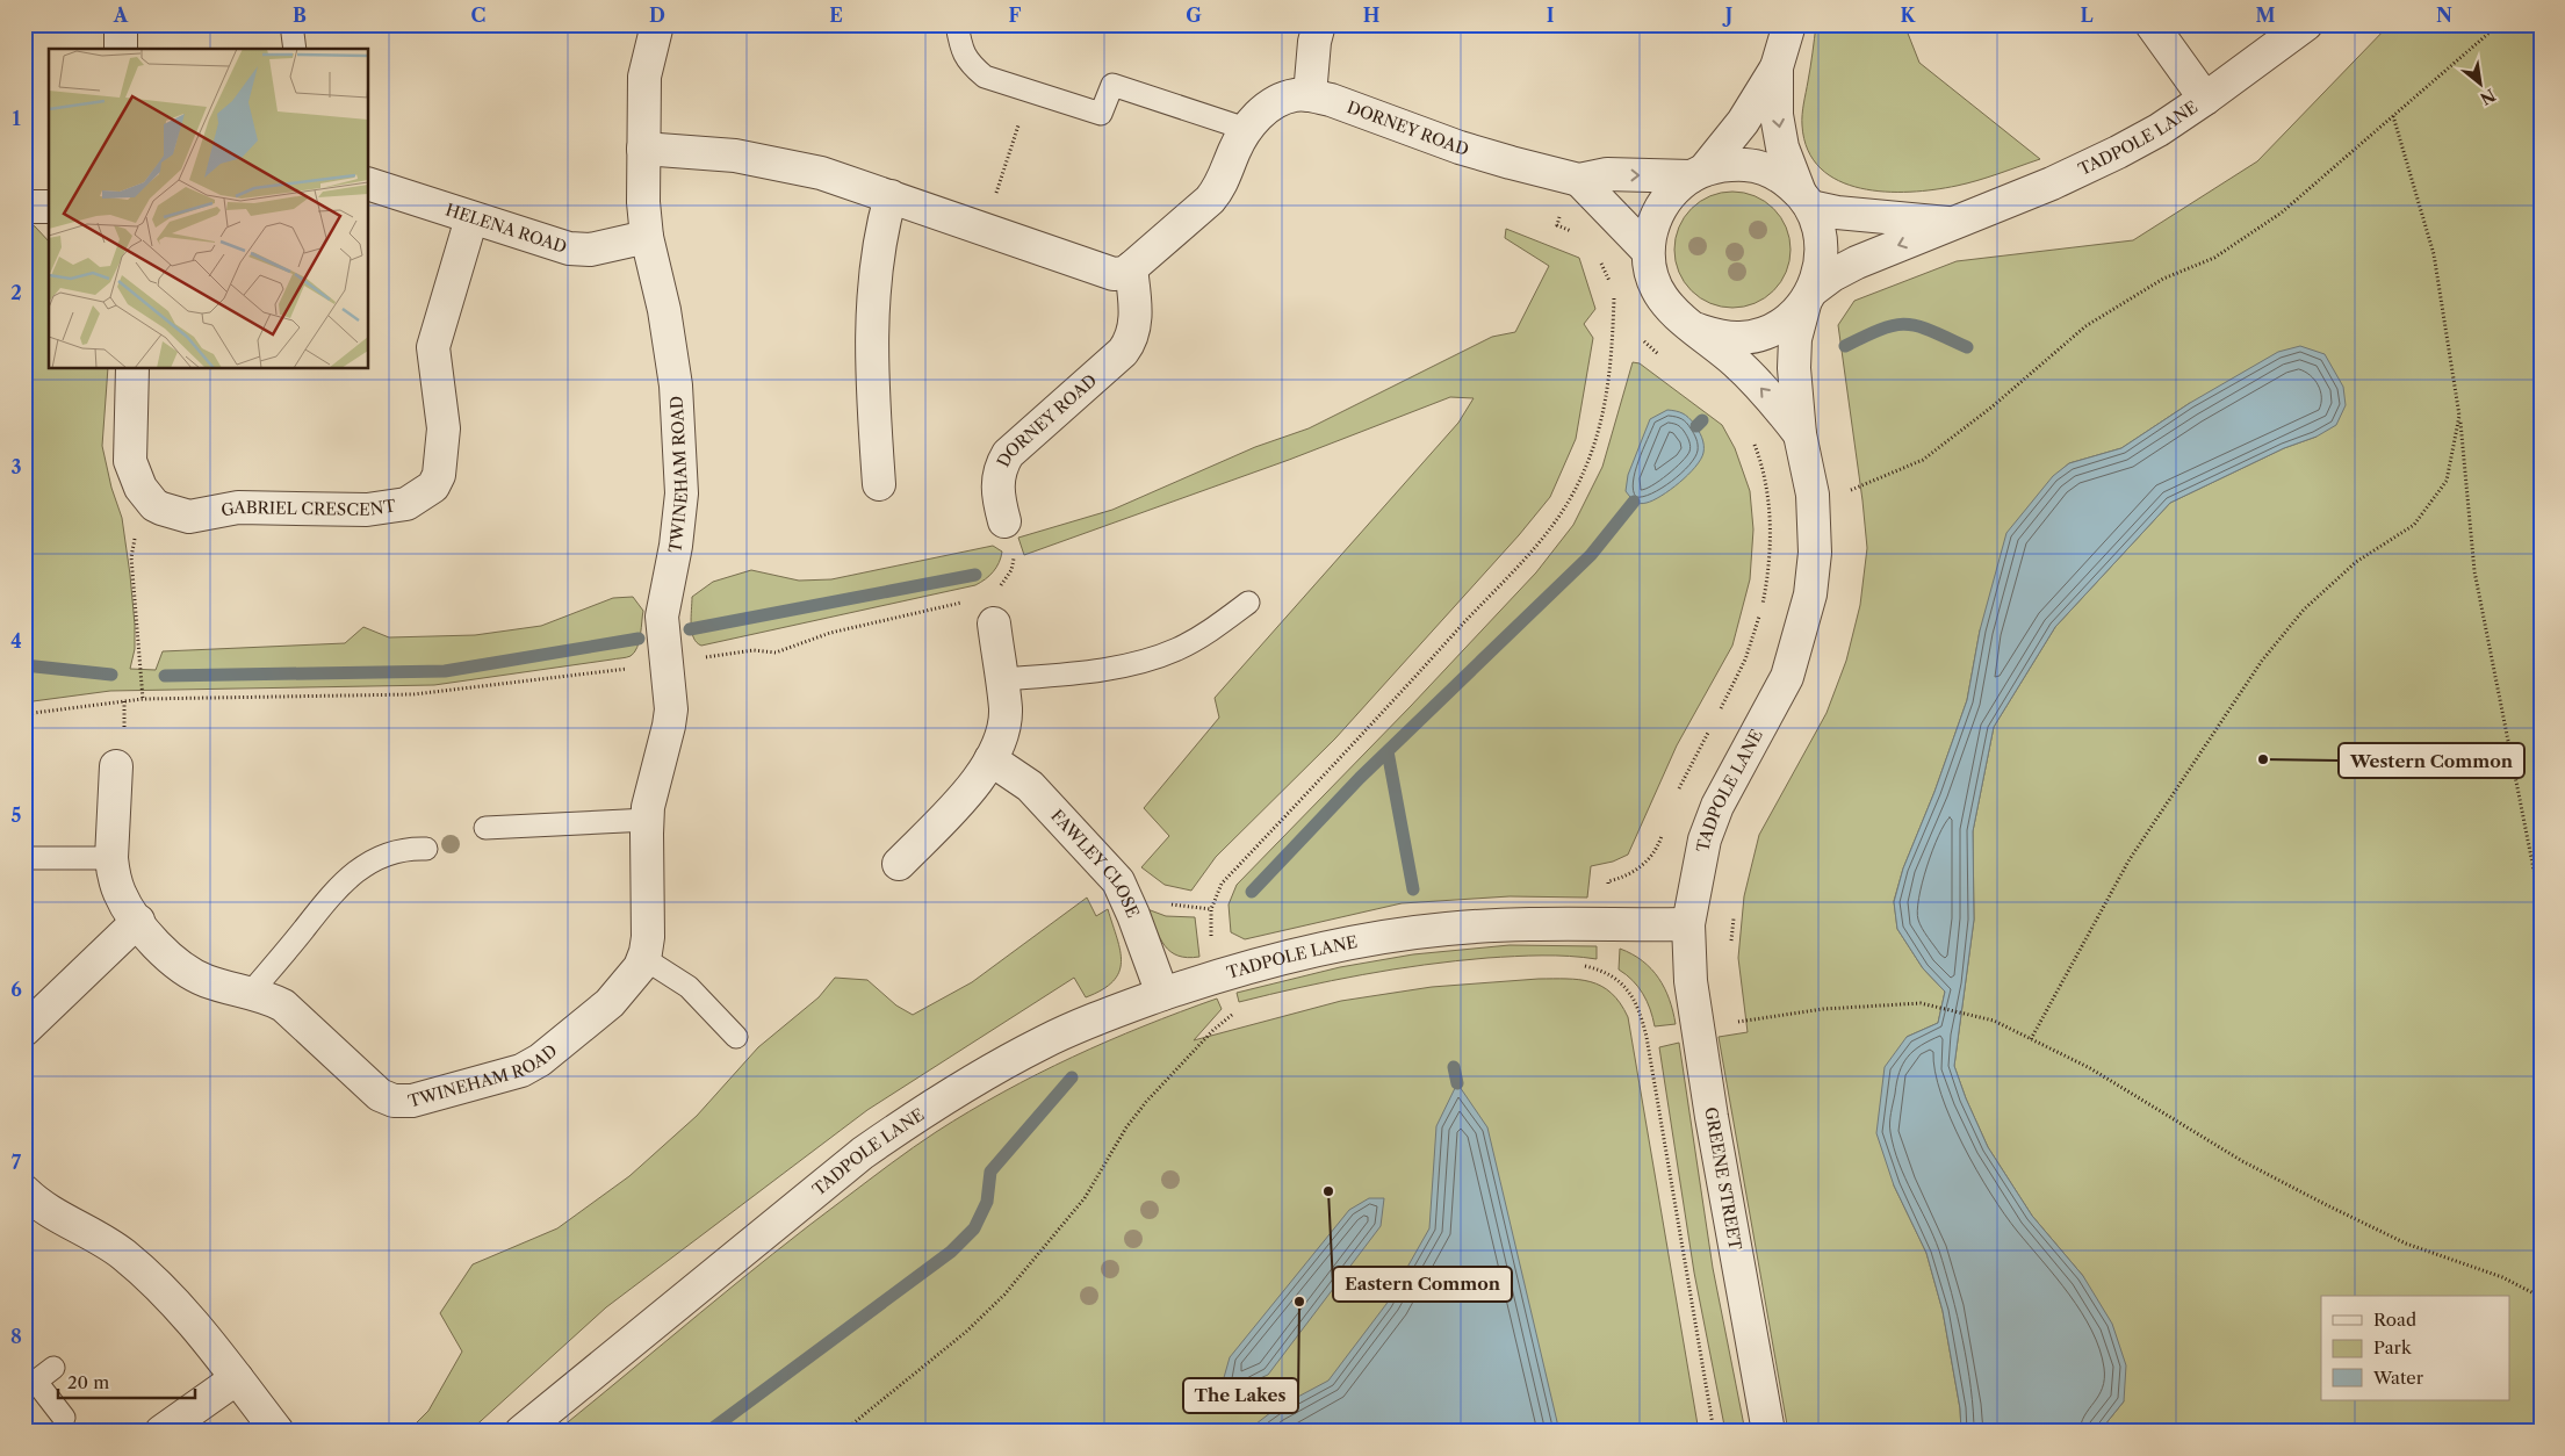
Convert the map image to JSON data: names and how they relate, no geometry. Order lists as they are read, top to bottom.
{
  "streets": {
    "street": [
      "DORNEY ROAD",
      "TADPOLE LANE",
      "HELENA ROAD",
      "TWINEHAM ROAD",
      "GABRIEL CRESCENT",
      "FAWLEY CLOSE",
      "GREENE STREET"
    ]
  },
  "crossings": [
    ["DORNEY ROAD", "TADPOLE LANE"],
    ["TADPOLE LANE", "FAWLEY CLOSE"],
    ["TADPOLE LANE", "GREENE STREET"],
    ["HELENA ROAD", "TWINEHAM ROAD"],
    ["HELENA ROAD", "GABRIEL CRESCENT"]
  ],
  "places": ["Western Common", "Eastern Common", "The Lakes"],
  "legend": ["Road", "Park", "Water"],
  "scale_bar": "20 m",
  "north": "bottom right",
  "grid": {
    "columns": [
      "A",
      "B",
      "C",
      "D",
      "E",
      "F",
      "G",
      "H",
      "I",
      "J",
      "K",
      "L",
      "M",
      "N"
    ],
    "rows": [
      "1",
      "2",
      "3",
      "4",
      "5",
      "6",
      "7",
      "8"
    ]
  }
}
